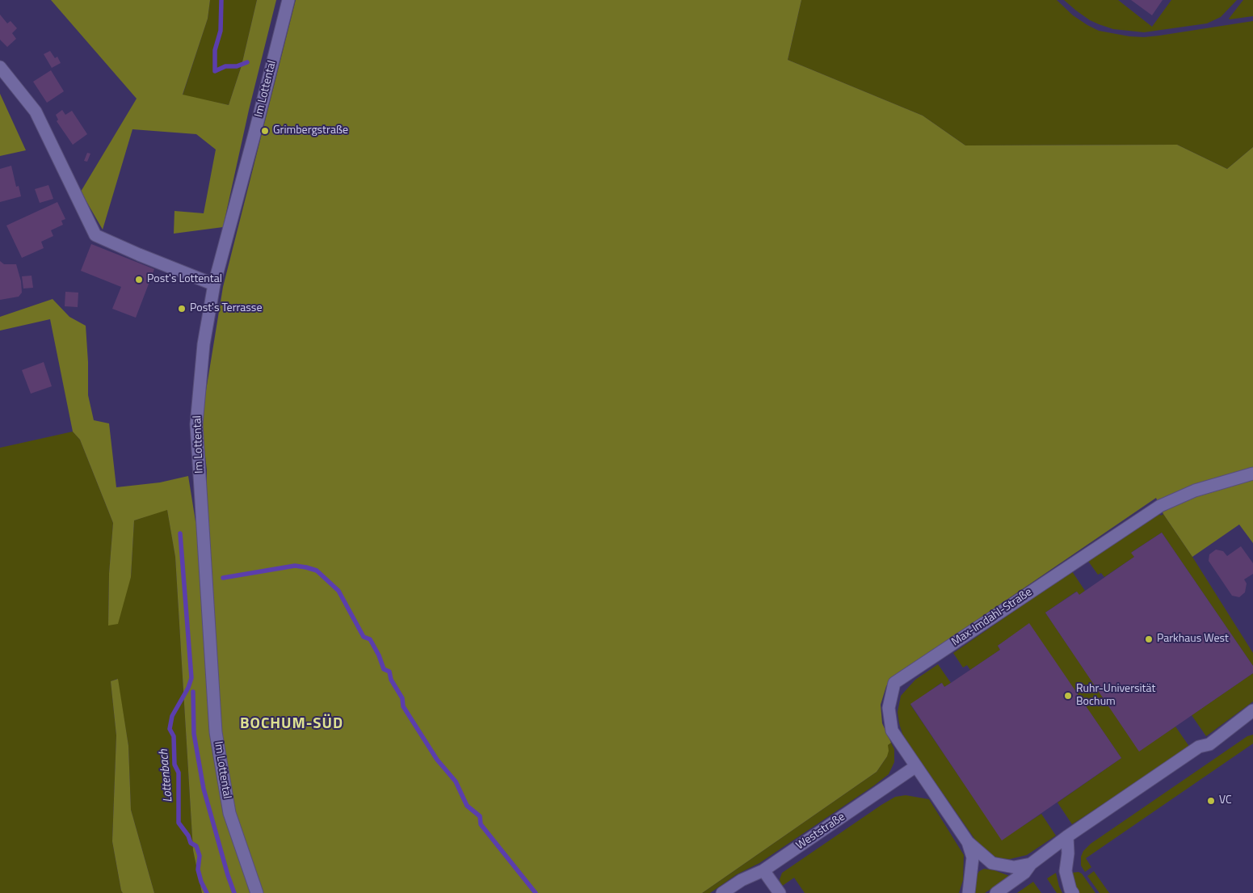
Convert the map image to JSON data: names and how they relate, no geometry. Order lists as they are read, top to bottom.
{
  "streets": {
    "street": ["Im Lottental", "Max-Imdahl-Straße", "Weststraße"]
  },
  "crossings": [
    ["Max-Imdahl-Straße", "Weststraße"]
  ],
  "districts": ["BOCHUM-SÜD"],
  "water": ["Lottenbach"],
  "places": [
    "Grimbergstraße",
    "Post's Lottental",
    "Post's Terrasse",
    "Parkhaus West",
    "Ruhr-Universität Bochum",
    "VC"
  ]
}
